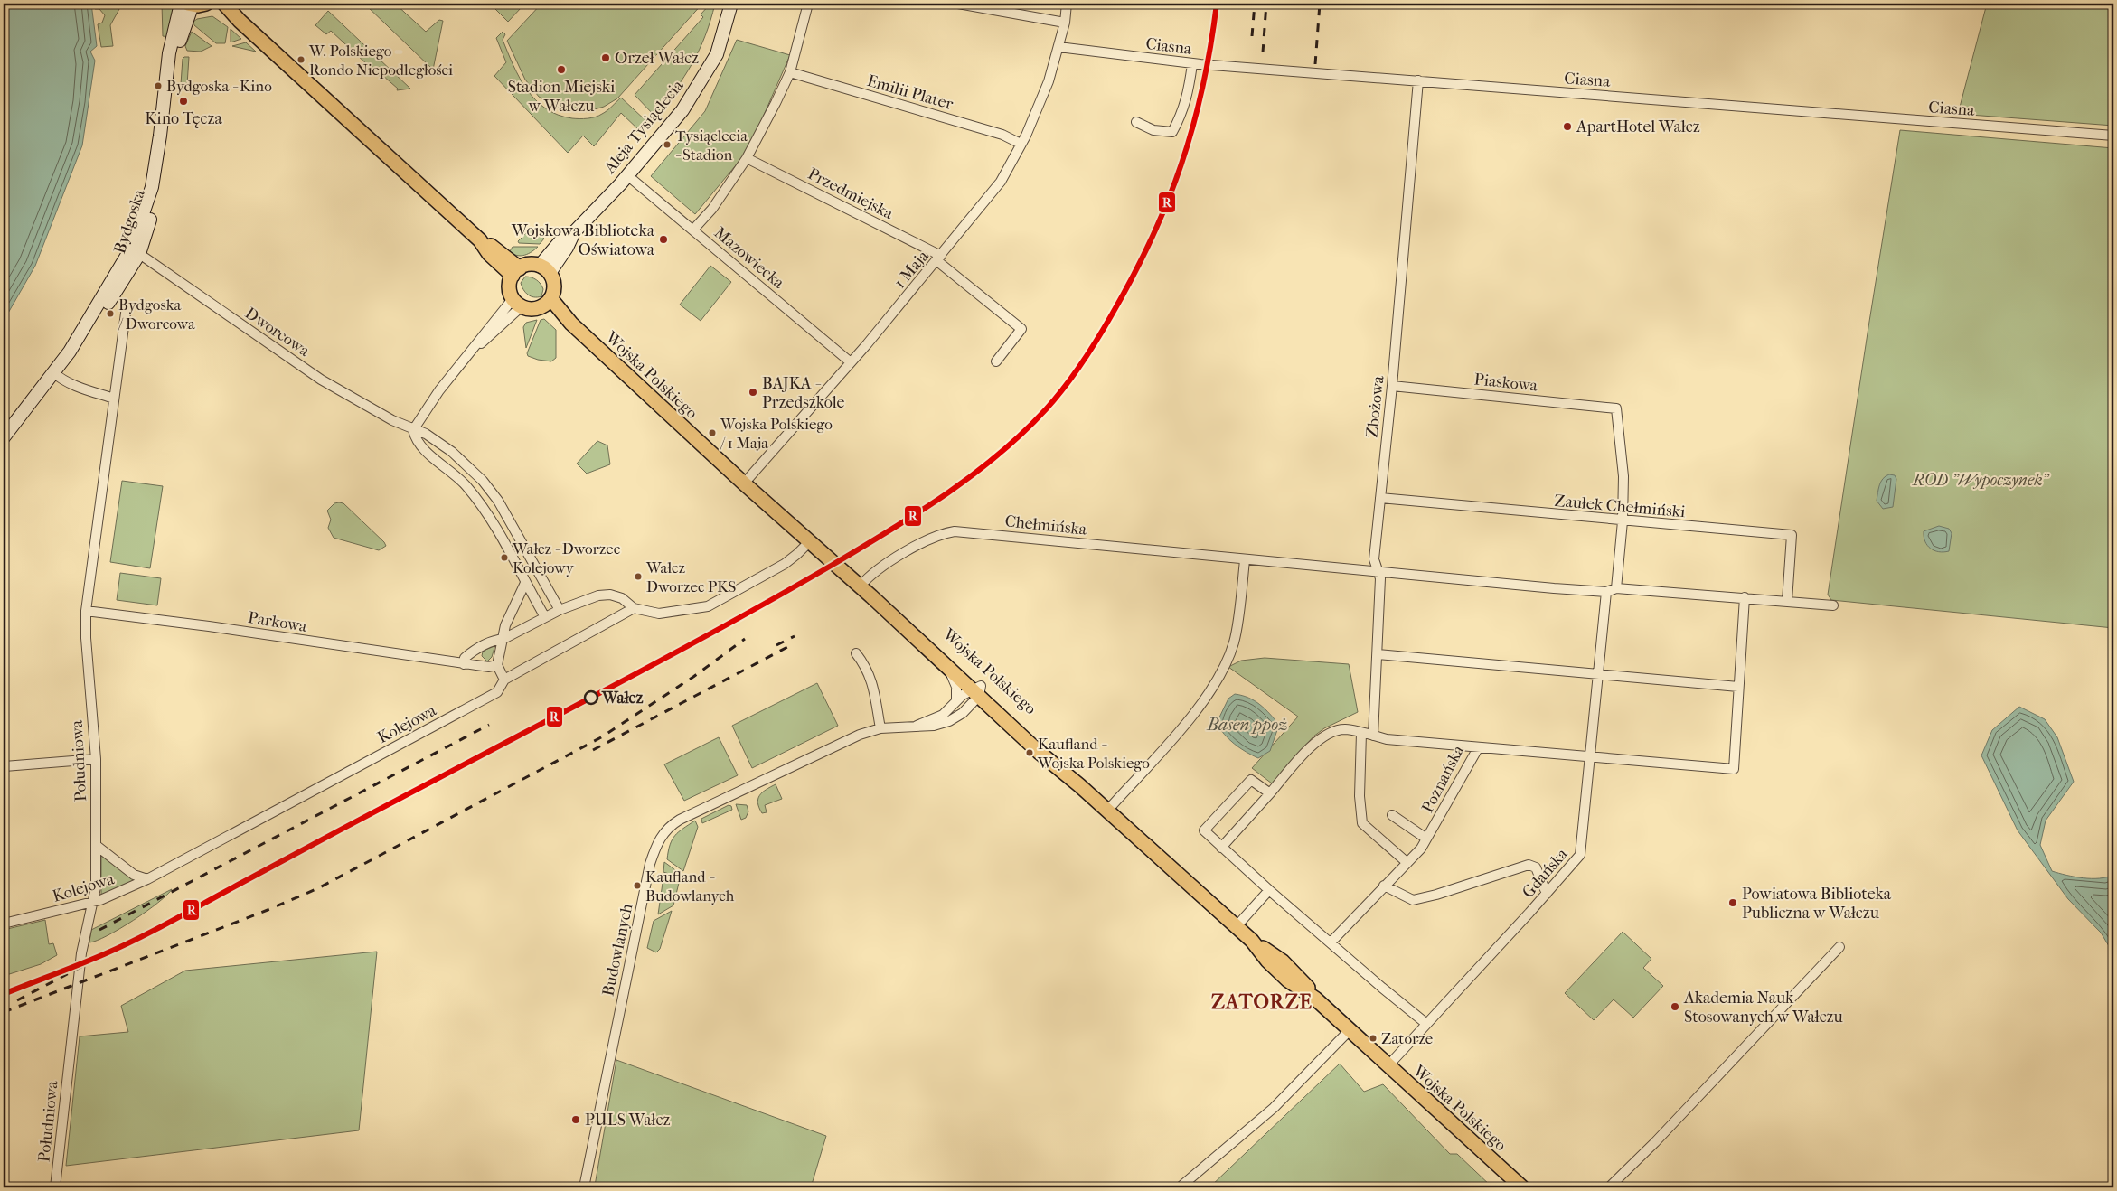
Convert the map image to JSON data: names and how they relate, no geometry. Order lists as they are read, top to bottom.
{
  "streets": {
    "main road": ["Wojska Polskiego"],
    "street": [
      "Ciasna",
      "Emilii Plater",
      "Aleja Tysiąclecia",
      "Przedmiejska",
      "Bydgoska",
      "Mazowiecka",
      "1 Maja",
      "Dworcowa",
      "Piaskowa",
      "Zbożowa",
      "Zaułek Chełmiński",
      "Chełmińska",
      "Parkowa",
      "Kolejowa",
      "Południowa",
      "Poznańska",
      "Gdańska",
      "Budowlanych"
    ]
  },
  "crossings": [
    ["Ciasna", "1 Maja"],
    ["Ciasna", "Zbożowa"],
    ["Emilii Plater", "1 Maja"],
    ["Aleja Tysiąclecia", "Mazowiecka"],
    ["Aleja Tysiąclecia", "Wojska Polskiego"],
    ["Przedmiejska", "1 Maja"],
    ["Bydgoska", "Dworcowa"],
    ["Mazowiecka", "1 Maja"],
    ["1 Maja", "Wojska Polskiego"],
    ["Wojska Polskiego", "Chełmińska"],
    ["Wojska Polskiego", "Gdańska"],
    ["Wojska Polskiego", "Budowlanych"],
    ["Piaskowa", "Zbożowa"],
    ["Piaskowa", "Zaułek Chełmiński"],
    ["Zbożowa", "Zaułek Chełmiński"],
    ["Zbożowa", "Chełmińska"],
    ["Zbożowa", "Poznańska"],
    ["Parkowa", "Południowa"],
    ["Kolejowa", "Południowa"]
  ],
  "districts": ["ZATORZE"],
  "water": ["Basen ppoż"],
  "parks": ["ROD \"Wypoczynek\""],
  "places": [
    "Orzeł Wałcz",
    "W. Polskiego - Rondo Niepodległości",
    "Stadion Miejski w Wałczu",
    "Bydgoska - Kino",
    "Kino Tęcza",
    "ApartHotel Wałcz",
    "Tysiąclecia - Stadion",
    "Wojskowa Biblioteka Oświatowa",
    "Bydgoska / Dworcowa",
    "BAJKA - Przedszkole",
    "Wojska Polskiego / 1 Maja",
    "Wałcz - Dworzec Kolejowy",
    "Wałcz Dworzec PKS",
    "Wałcz",
    "Kaufland - Wojska Polskiego",
    "Kaufland - Budowlanych",
    "Powiatowa Biblioteka Publiczna w Wałczu",
    "Akademia Nauk Stosowanych w Wałczu",
    "Zatorze",
    "PULS Wałcz"
  ],
  "lines": ["transit line R"]
}
